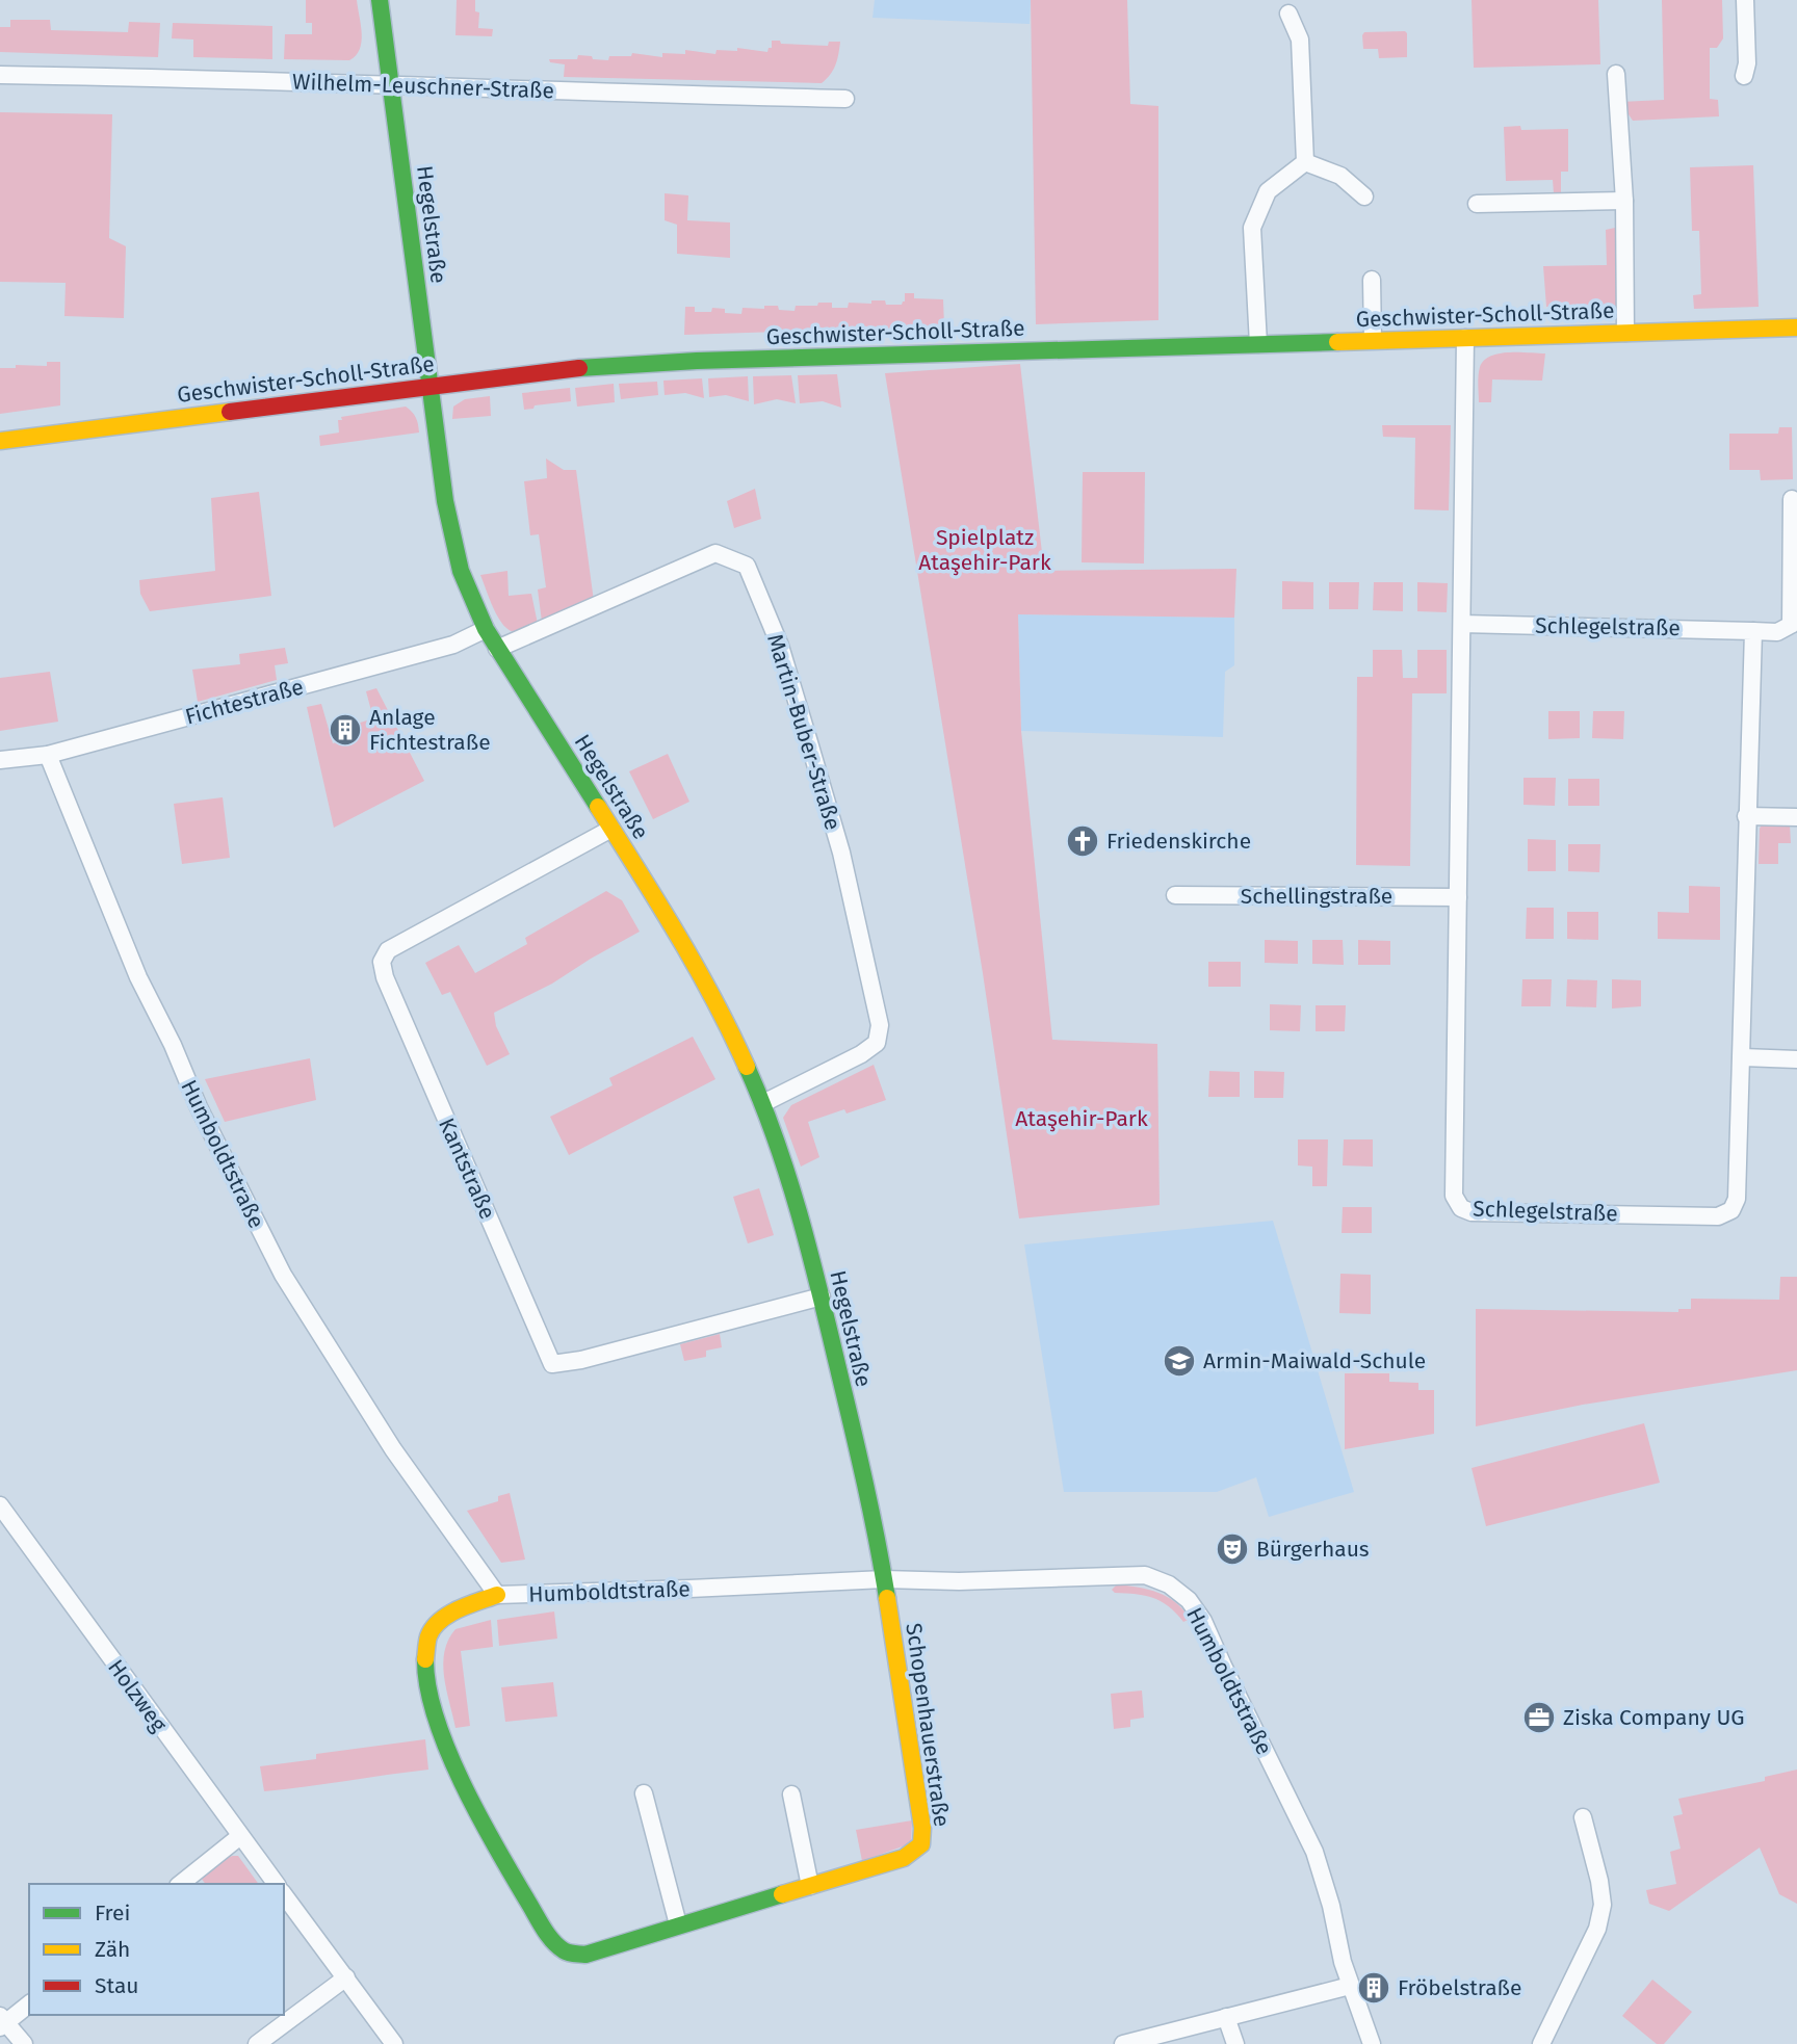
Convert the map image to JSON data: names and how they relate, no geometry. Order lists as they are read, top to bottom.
{
  "streets": {
    "street": [
      "Wilhelm-Leuschner-Straße",
      "Hegelstraße",
      "Geschwister-Scholl-Straße",
      "Schlegelstraße",
      "Fichtestraße",
      "Martin-Buber-Straße",
      "Schellingstraße",
      "Humboldtstraße",
      "Kantstraße",
      "Holzweg",
      "Schopenhauerstraße"
    ]
  },
  "crossings": [
    ["Wilhelm-Leuschner-Straße", "Hegelstraße"],
    ["Hegelstraße", "Geschwister-Scholl-Straße"],
    ["Hegelstraße", "Fichtestraße"],
    ["Hegelstraße", "Martin-Buber-Straße"],
    ["Hegelstraße", "Humboldtstraße"],
    ["Hegelstraße", "Kantstraße"],
    ["Hegelstraße", "Schopenhauerstraße"],
    ["Geschwister-Scholl-Straße", "Schlegelstraße"],
    ["Schlegelstraße", "Schellingstraße"],
    ["Fichtestraße", "Humboldtstraße"],
    ["Humboldtstraße", "Schopenhauerstraße"]
  ],
  "parks": ["Spielplatz Ataşehir-Park", "Ataşehir-Park"],
  "places": {
    "building": ["Anlage Fichtestraße", "Fröbelstraße"],
    "church": ["Friedenskirche"],
    "school or university": ["Armin-Maiwald-Schule"],
    "theatre": ["Bürgerhaus"],
    "office": ["Ziska Company UG"]
  },
  "legend": ["Frei", "Zäh", "Stau"]
}
